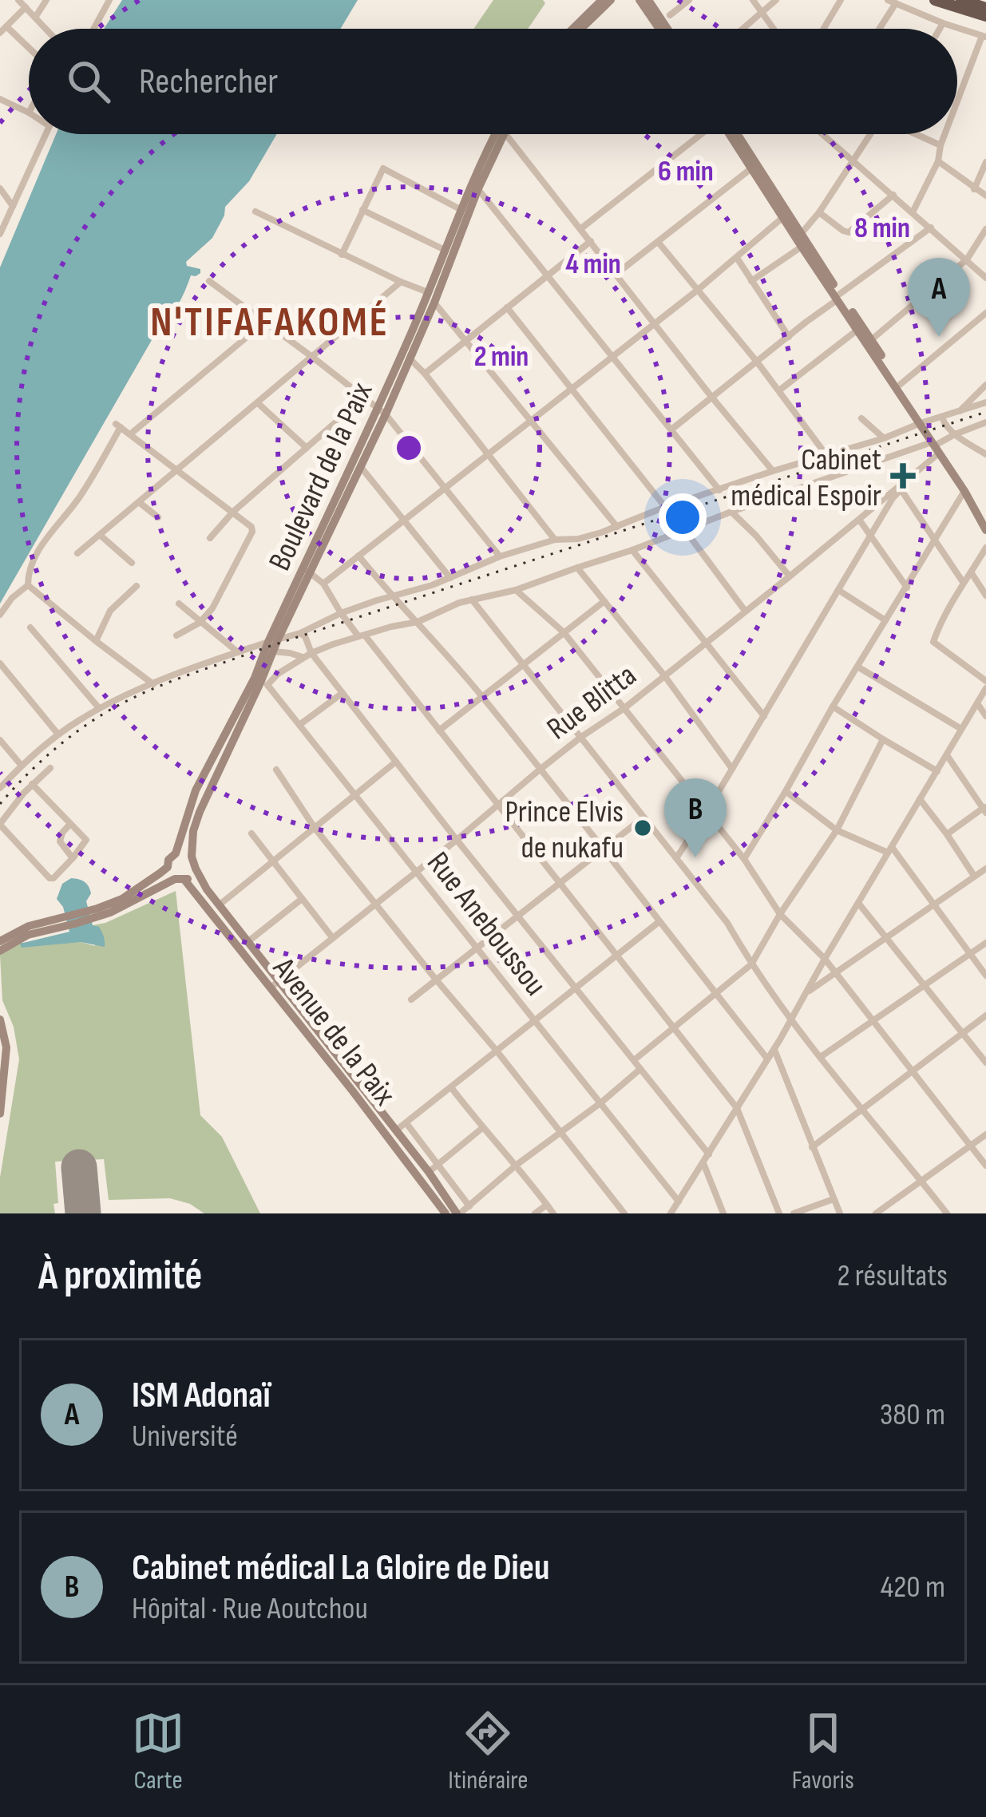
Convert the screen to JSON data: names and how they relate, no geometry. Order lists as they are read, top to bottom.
{
  "streets": {
    "main road": ["Boulevard de la Paix", "Avenue de la Paix"],
    "street": ["Rue Blitta", "Rue Aneboussou"]
  },
  "crossings": [
    ["Boulevard de la Paix", "Rue Aneboussou"],
    ["Boulevard de la Paix", "Avenue de la Paix"],
    ["Rue Blitta", "Rue Aneboussou"],
    ["Rue Blitta", "Avenue de la Paix"]
  ],
  "districts": ["N'TIFAFAKOMÉ"],
  "places": {
    "health": ["Cabinet médical Espoir"],
    "other": ["Prince Elvis de nukafu"]
  },
  "page": {
    "search": "Rechercher",
    "pins": ["A", "B"],
    "heading": ["À proximité", "2 résultats"],
    "list": [
      {
        "mark": "A",
        "name": "ISM Adonaï",
        "note": "Université",
        "value": "380 m"
      },
      {
        "mark": "B",
        "name": "Cabinet médical La Gloire de Dieu",
        "note": "Hôpital · Rue Aoutchou",
        "value": "420 m"
      }
    ],
    "nav": ["Carte", "Itinéraire", "Favoris"]
  },
  "rings": [
    "6 min",
    "8 min",
    "4 min",
    "2 min"
  ]
}
